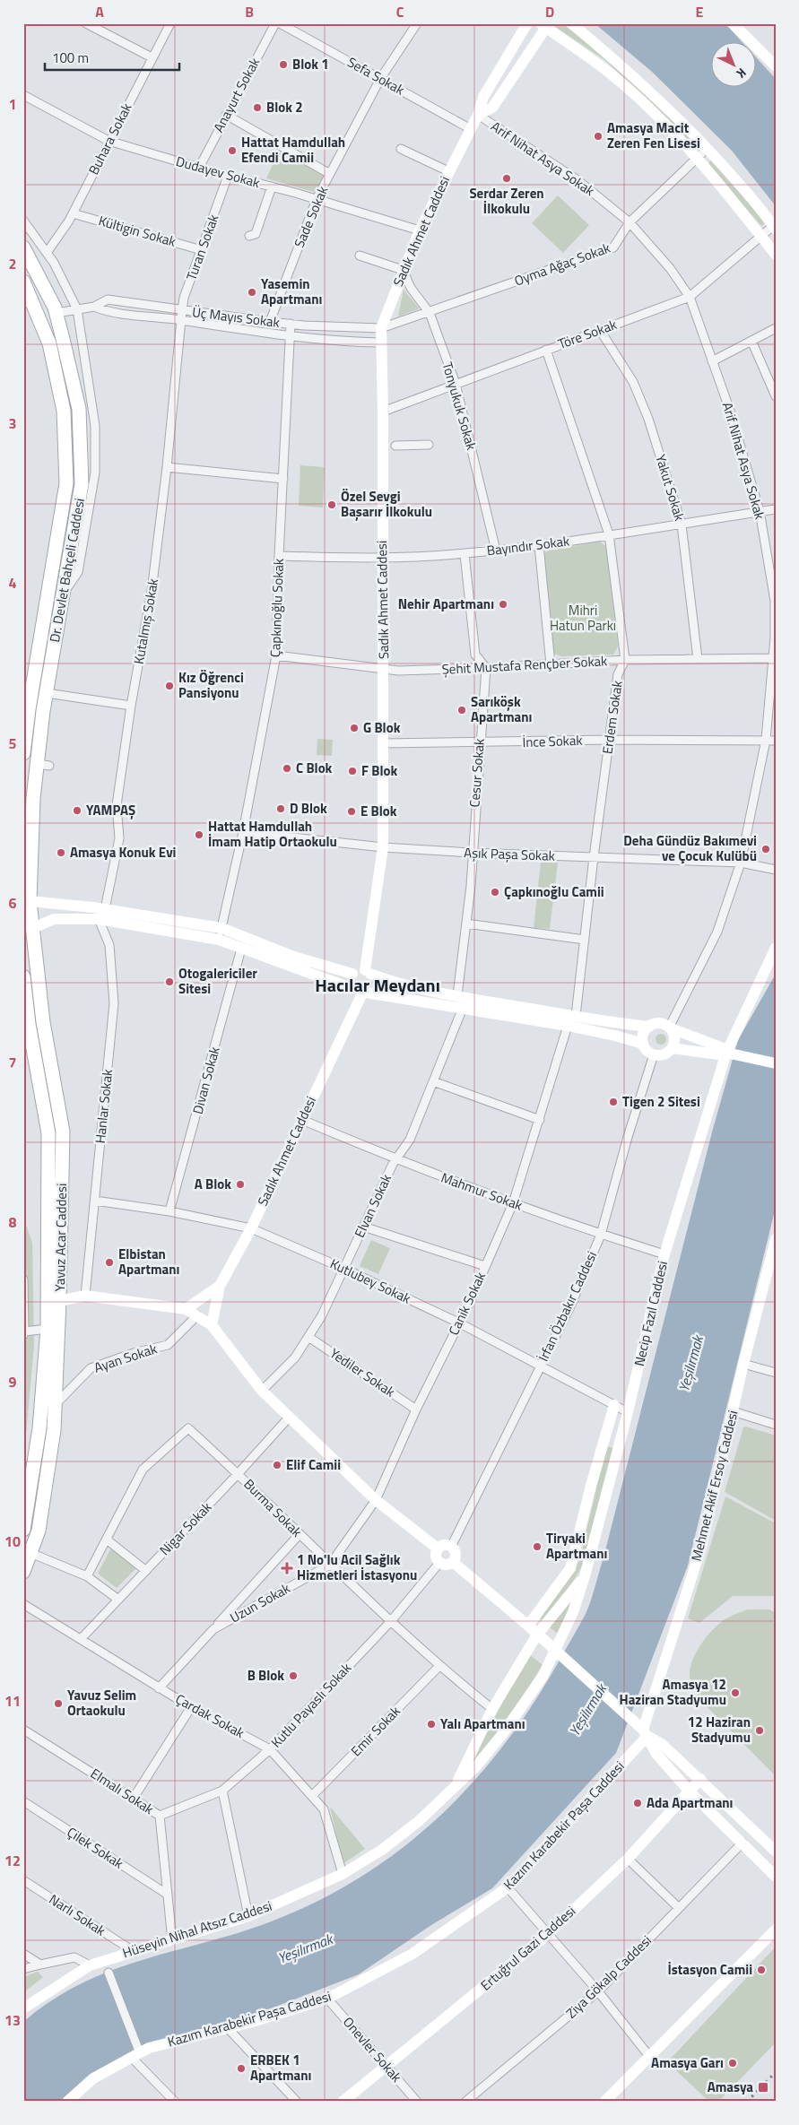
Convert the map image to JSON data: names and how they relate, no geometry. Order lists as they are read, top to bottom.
{
  "streets": {
    "main road": ["Dr. Devlet Bahçeli Caddesi", "Yavuz Acar Caddesi"],
    "street": [
      "Sefa Sokak",
      "Anayurt Sokak",
      "Buhara Sokak",
      "Arif Nihat Asya Sokak",
      "Dudayev Sokak",
      "Sade Sokak",
      "Kültigin Sokak",
      "Sadık Ahmet Caddesi",
      "Turan Sokak",
      "Oyma Ağaç Sokak",
      "Üç Mayıs Sokak",
      "Töre Sokak",
      "Tonyukuk Sokak",
      "Yakut Sokak",
      "Bayındır Sokak",
      "Çapkınoğlu Sokak",
      "Kutalmış Sokak",
      "Şehit Mustafa Rençber Sokak",
      "Erdem Sokak",
      "İnce Sokak",
      "Cesur Sokak",
      "Aşık Paşa Sokak",
      "Divan Sokak",
      "Hanlar Sokak",
      "Mahmur Sokak",
      "Elvan Sokak",
      "Kutlubey Sokak",
      "Canik Sokak",
      "İrfan Özbakır Caddesi",
      "Necip Fazıl Caddesi",
      "Ayan Sokak",
      "Yediler Sokak",
      "Mehmet Akif Ersoy Caddesi",
      "Burma Sokak",
      "Nigar Sokak",
      "Uzun Sokak",
      "Kutlu Payaslı Sokak",
      "Çardak Sokak",
      "Emir Sokak",
      "Elmalı Sokak",
      "Kazım Karabekir Paşa Caddesi",
      "Çilek Sokak",
      "Narlı Sokak",
      "Hüseyin Nihal Atsız Caddesi",
      "Ertuğrul Gazi Caddesi",
      "Ziya Gökalp Caddesi",
      "Onevler Sokak"
    ]
  },
  "crossings": [
    ["Sefa Sokak", "Sade Sokak"],
    ["Sefa Sokak", "Sadık Ahmet Caddesi"],
    ["Anayurt Sokak", "Dudayev Sokak"],
    ["Buhara Sokak", "Dudayev Sokak"],
    ["Buhara Sokak", "Kültigin Sokak"],
    ["Arif Nihat Asya Sokak", "Sadık Ahmet Caddesi"],
    ["Arif Nihat Asya Sokak", "Oyma Ağaç Sokak"],
    ["Arif Nihat Asya Sokak", "Töre Sokak"],
    ["Arif Nihat Asya Sokak", "Bayındır Sokak"],
    ["Arif Nihat Asya Sokak", "Şehit Mustafa Rençber Sokak"],
    ["Arif Nihat Asya Sokak", "İnce Sokak"],
    ["Arif Nihat Asya Sokak", "Aşık Paşa Sokak"],
    ["Arif Nihat Asya Sokak", "İrfan Özbakır Caddesi"],
    ["Dudayev Sokak", "Sade Sokak"],
    ["Dudayev Sokak", "Sadık Ahmet Caddesi"],
    ["Dudayev Sokak", "Turan Sokak"],
    ["Sade Sokak", "Üç Mayıs Sokak"],
    ["Kültigin Sokak", "Turan Sokak"],
    ["Sadık Ahmet Caddesi", "Oyma Ağaç Sokak"],
    ["Sadık Ahmet Caddesi", "Üç Mayıs Sokak"],
    ["Sadık Ahmet Caddesi", "Töre Sokak"],
    ["Sadık Ahmet Caddesi", "Tonyukuk Sokak"],
    ["Sadık Ahmet Caddesi", "Bayındır Sokak"],
    ["Sadık Ahmet Caddesi", "Şehit Mustafa Rençber Sokak"],
    ["Sadık Ahmet Caddesi", "İnce Sokak"],
    ["Sadık Ahmet Caddesi", "Aşık Paşa Sokak"],
    ["Sadık Ahmet Caddesi", "Mahmur Sokak"],
    ["Sadık Ahmet Caddesi", "Kutlubey Sokak"],
    ["Turan Sokak", "Üç Mayıs Sokak"],
    ["Turan Sokak", "Kutalmış Sokak"],
    ["Oyma Ağaç Sokak", "Üç Mayıs Sokak"],
    ["Oyma Ağaç Sokak", "Tonyukuk Sokak"],
    ["Üç Mayıs Sokak", "Dr. Devlet Bahçeli Caddesi"],
    ["Üç Mayıs Sokak", "Çapkınoğlu Sokak"],
    ["Üç Mayıs Sokak", "Kutalmış Sokak"],
    ["Töre Sokak", "Tonyukuk Sokak"],
    ["Töre Sokak", "Yakut Sokak"],
    ["Tonyukuk Sokak", "Bayındır Sokak"],
    ["Yakut Sokak", "Bayındır Sokak"],
    ["Yakut Sokak", "Şehit Mustafa Rençber Sokak"],
    ["Bayındır Sokak", "Çapkınoğlu Sokak"],
    ["Dr. Devlet Bahçeli Caddesi", "Yavuz Acar Caddesi"],
    ["Çapkınoğlu Sokak", "Şehit Mustafa Rençber Sokak"],
    ["Çapkınoğlu Sokak", "Aşık Paşa Sokak"],
    ["Kutalmış Sokak", "Hanlar Sokak"],
    ["Şehit Mustafa Rençber Sokak", "Erdem Sokak"],
    ["Şehit Mustafa Rençber Sokak", "Cesur Sokak"],
    ["Erdem Sokak", "İnce Sokak"],
    ["Erdem Sokak", "Aşık Paşa Sokak"],
    ["İnce Sokak", "Cesur Sokak"],
    ["Cesur Sokak", "Aşık Paşa Sokak"],
    ["Divan Sokak", "Kutlubey Sokak"],
    ["Hanlar Sokak", "Kutlubey Sokak"],
    ["Mahmur Sokak", "Elvan Sokak"],
    ["Mahmur Sokak", "Canik Sokak"],
    ["Mahmur Sokak", "İrfan Özbakır Caddesi"],
    ["Mahmur Sokak", "Necip Fazıl Caddesi"],
    ["Elvan Sokak", "Kutlubey Sokak"],
    ["Elvan Sokak", "Yediler Sokak"],
    ["Yavuz Acar Caddesi", "Ayan Sokak"],
    ["Kutlubey Sokak", "Canik Sokak"],
    ["Kutlubey Sokak", "İrfan Özbakır Caddesi"],
    ["Kutlubey Sokak", "Necip Fazıl Caddesi"],
    ["Canik Sokak", "Yediler Sokak"],
    ["Canik Sokak", "Burma Sokak"],
    ["Canik Sokak", "Uzun Sokak"],
    ["İrfan Özbakır Caddesi", "Kutlu Payaslı Sokak"],
    ["Necip Fazıl Caddesi", "Hüseyin Nihal Atsız Caddesi"],
    ["Mehmet Akif Ersoy Caddesi", "Kazım Karabekir Paşa Caddesi"],
    ["Burma Sokak", "Nigar Sokak"],
    ["Burma Sokak", "Uzun Sokak"],
    ["Burma Sokak", "Kutlu Payaslı Sokak"],
    ["Burma Sokak", "Emir Sokak"],
    ["Burma Sokak", "Hüseyin Nihal Atsız Caddesi"],
    ["Nigar Sokak", "Çardak Sokak"],
    ["Uzun Sokak", "Çardak Sokak"],
    ["Kutlu Payaslı Sokak", "Çardak Sokak"],
    ["Kutlu Payaslı Sokak", "Elmalı Sokak"],
    ["Çardak Sokak", "Emir Sokak"],
    ["Çardak Sokak", "Hüseyin Nihal Atsız Caddesi"],
    ["Elmalı Sokak", "Çilek Sokak"],
    ["Elmalı Sokak", "Hüseyin Nihal Atsız Caddesi"],
    ["Kazım Karabekir Paşa Caddesi", "Onevler Sokak"],
    ["Narlı Sokak", "Hüseyin Nihal Atsız Caddesi"],
    ["Ertuğrul Gazi Caddesi", "Onevler Sokak"]
  ],
  "districts": ["Hacılar Meydanı"],
  "water": ["Yeşilırmak"],
  "parks": ["Mihri Hatun Parkı"],
  "places": {
    "other": [
      "Blok 1",
      "Blok 2",
      "Amasya Macit Zeren Fen Lisesi",
      "Hattat Hamdullah Efendi Camii",
      "Serdar Zeren İlkokulu",
      "Yasemin Apartmanı",
      "Özel Sevgi Başarır İlkokulu",
      "Nehir Apartmanı",
      "Kız Öğrenci Pansiyonu",
      "Sarıköşk Apartmanı",
      "G Blok",
      "C Blok",
      "F Blok",
      "D Blok",
      "YAMPAŞ",
      "E Blok",
      "Hattat Hamdullah İmam Hatip Ortaokulu",
      "Deha Gündüz Bakımevi ve Çocuk Kulübü",
      "Amasya Konuk Evi",
      "Çapkınoğlu Camii",
      "Otogalericiler Sitesi",
      "Tigen 2 Sitesi",
      "A Blok",
      "Elbistan Apartmanı",
      "Elif Camii",
      "Tiryaki Apartmanı",
      "B Blok",
      "Amasya 12 Haziran Stadyumu",
      "Yavuz Selim Ortaokulu",
      "Yalı Apartmanı",
      "12 Haziran Stadyumu",
      "Ada Apartmanı",
      "İstasyon Camii",
      "Amasya Garı",
      "ERBEK 1 Apartmanı"
    ],
    "health": ["1 No'lu Acil Sağlık Hizmetleri İstasyonu"],
    "transit": ["Amasya"]
  },
  "scale_bar": "100 m",
  "north": "bottom right",
  "grid": {
    "columns": [
      "A",
      "B",
      "C",
      "D",
      "E"
    ],
    "rows": [
      "1",
      "2",
      "3",
      "4",
      "5",
      "6",
      "7",
      "8",
      "9",
      "10",
      "11",
      "12",
      "13"
    ]
  }
}
